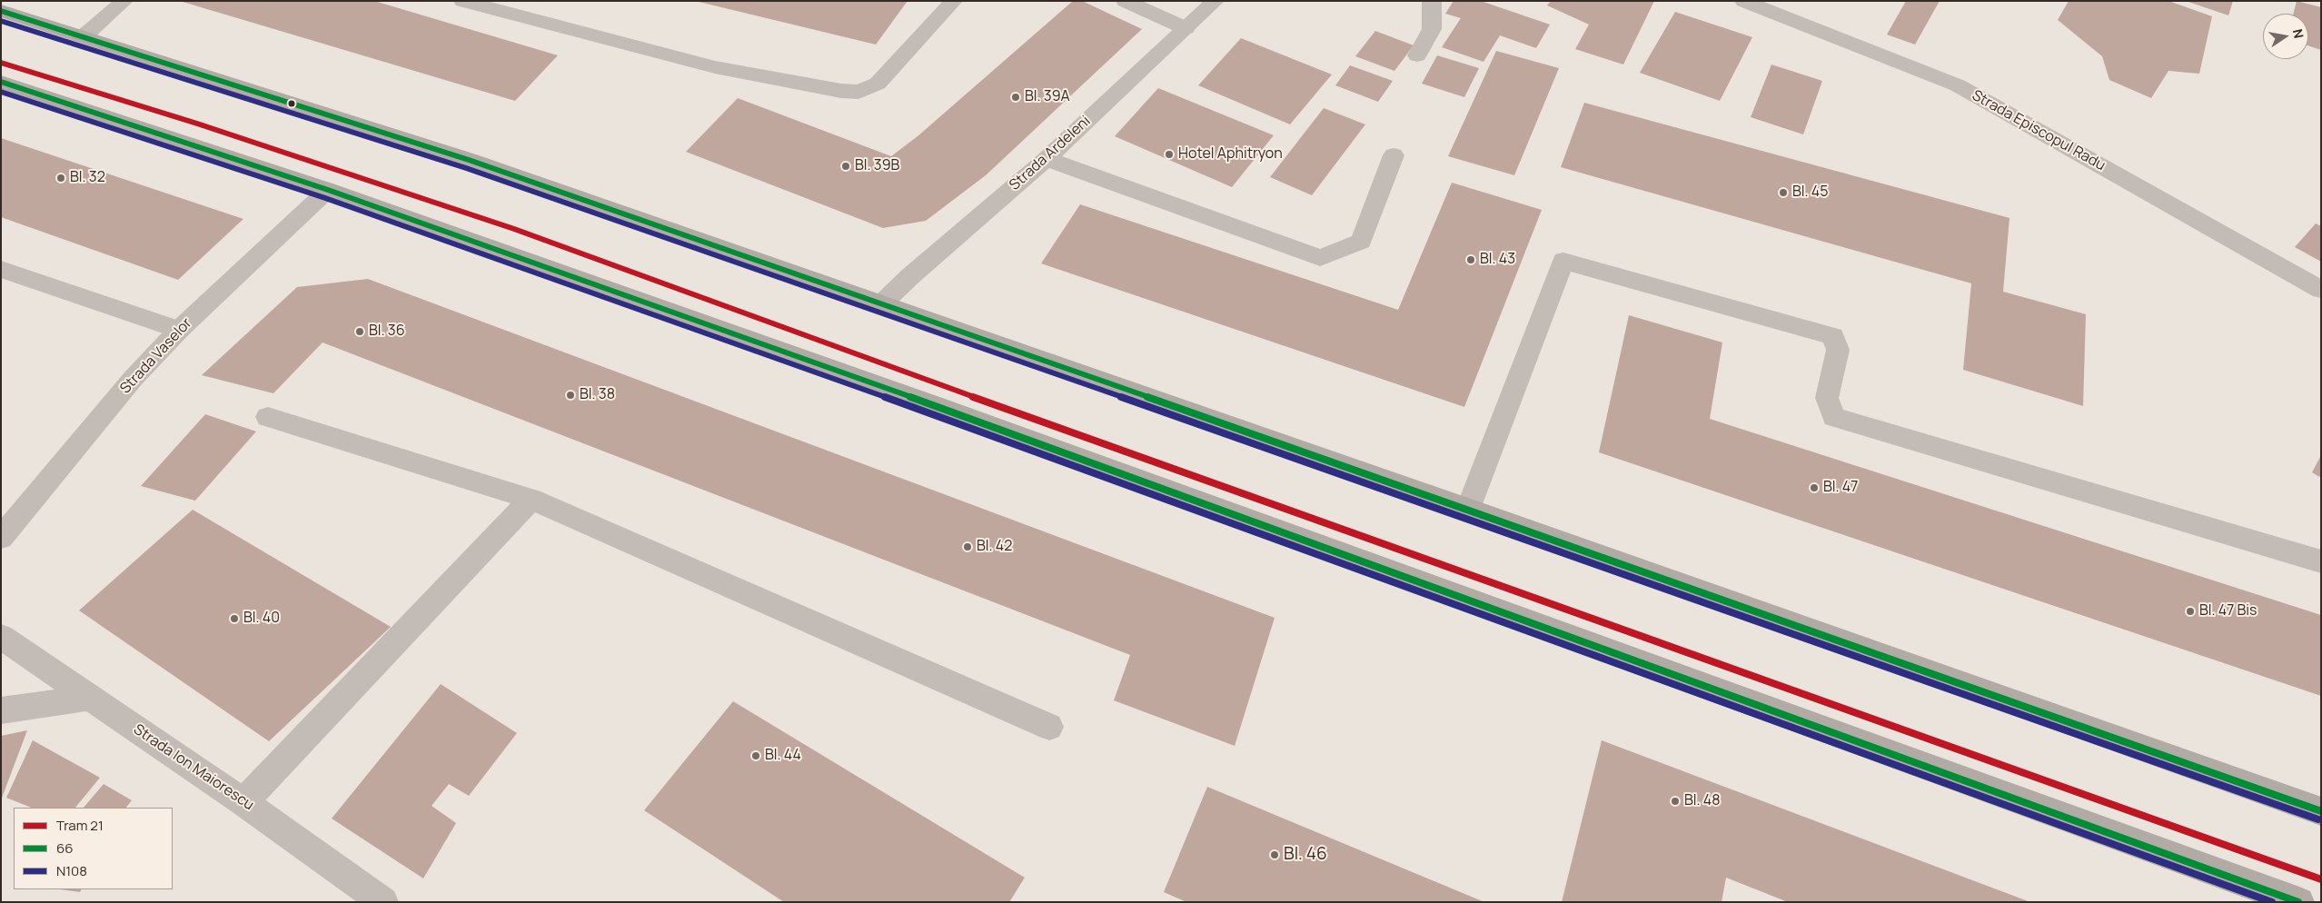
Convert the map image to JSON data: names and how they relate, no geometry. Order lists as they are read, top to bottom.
{
  "streets": {
    "street": [
      "Strada Episcopul Radu",
      "Strada Ardeleni",
      "Strada Vaselor",
      "Strada Ion Maiorescu"
    ]
  },
  "places": [
    "Bl. 39A",
    "Hotel Aphitryon",
    "Bl. 39B",
    "Bl. 32",
    "Bl. 45",
    "Bl. 43",
    "Bl. 36",
    "Bl. 38",
    "Bl. 47",
    "Bl. 42",
    "Bl. 47 Bis",
    "Bl. 40",
    "Bl. 44",
    "Bl. 48",
    "Bl. 46"
  ],
  "lines": ["transit line 66", "transit line N108", "tram line 21"],
  "legend": ["Tram 21", "66", "N108"],
  "north": "right"
}
